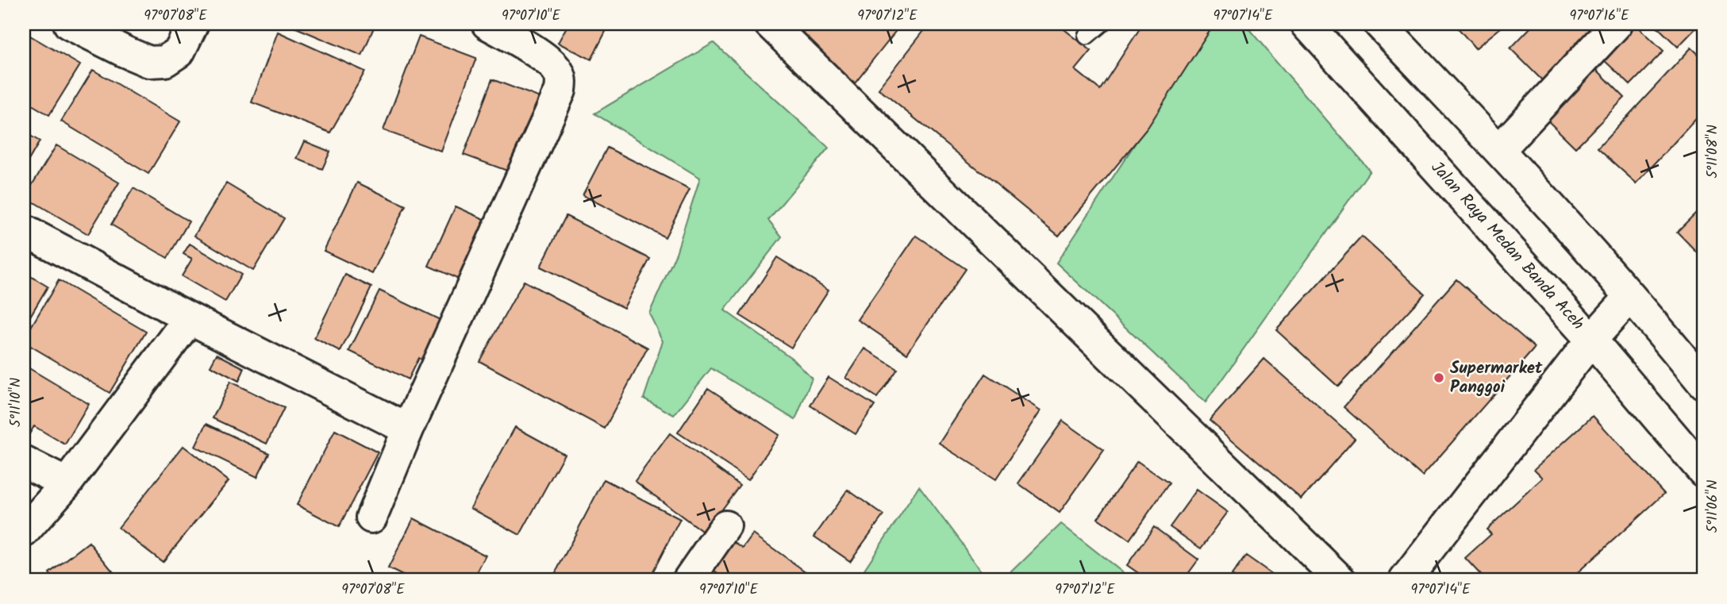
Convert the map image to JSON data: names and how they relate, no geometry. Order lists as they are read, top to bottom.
{
  "streets": {
    "main road": ["Jalan Raya Medan Banda Aceh"]
  },
  "places": ["Supermarket Panggoi"],
  "coordinates": [
    "97°07'08\"E",
    "97°07'10\"E",
    "97°07'12\"E",
    "97°07'14\"E",
    "97°07'16\"E",
    "5°11'08\"N",
    "5°11'10\"N",
    "5°11'06\"N"
  ]
}
